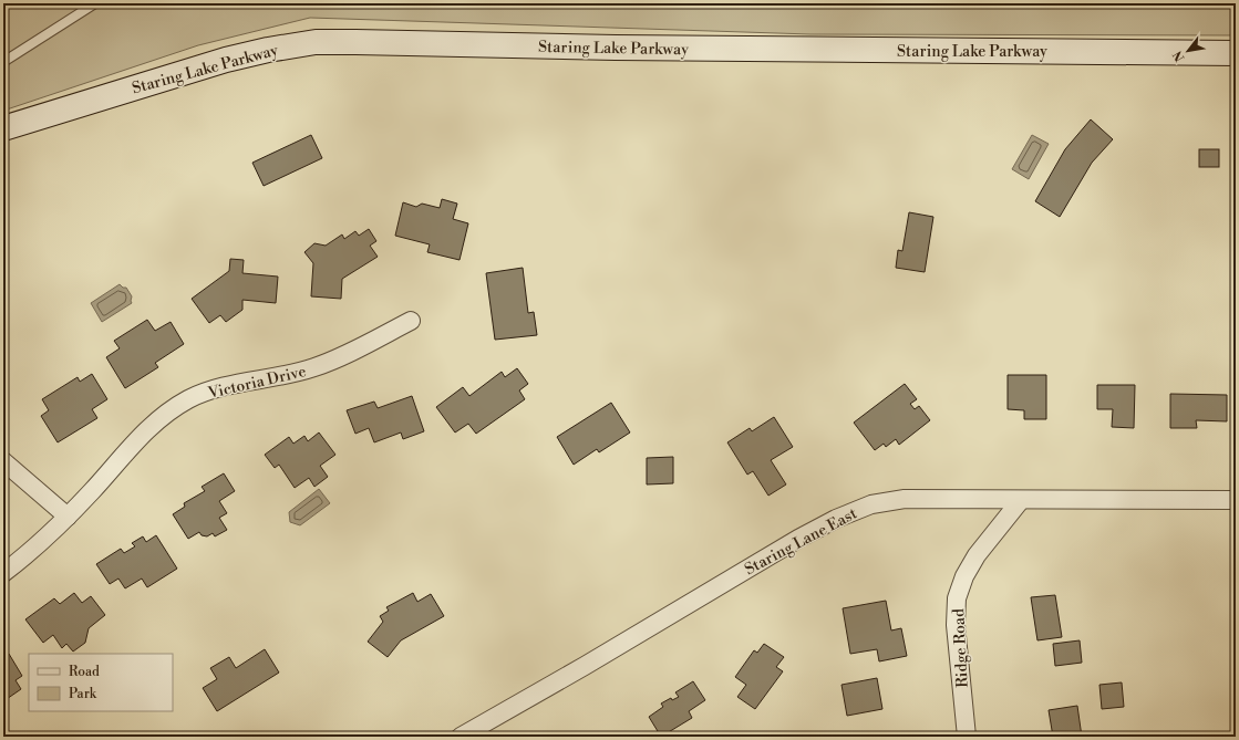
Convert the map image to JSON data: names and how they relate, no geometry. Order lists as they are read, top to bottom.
{
  "streets": {
    "street": [
      "Staring Lake Parkway",
      "Victoria Drive",
      "Staring Lane East",
      "Ridge Road"
    ]
  },
  "crossings": [
    ["Staring Lane East", "Ridge Road"]
  ],
  "legend": ["Road", "Park"],
  "north": "bottom left"
}
